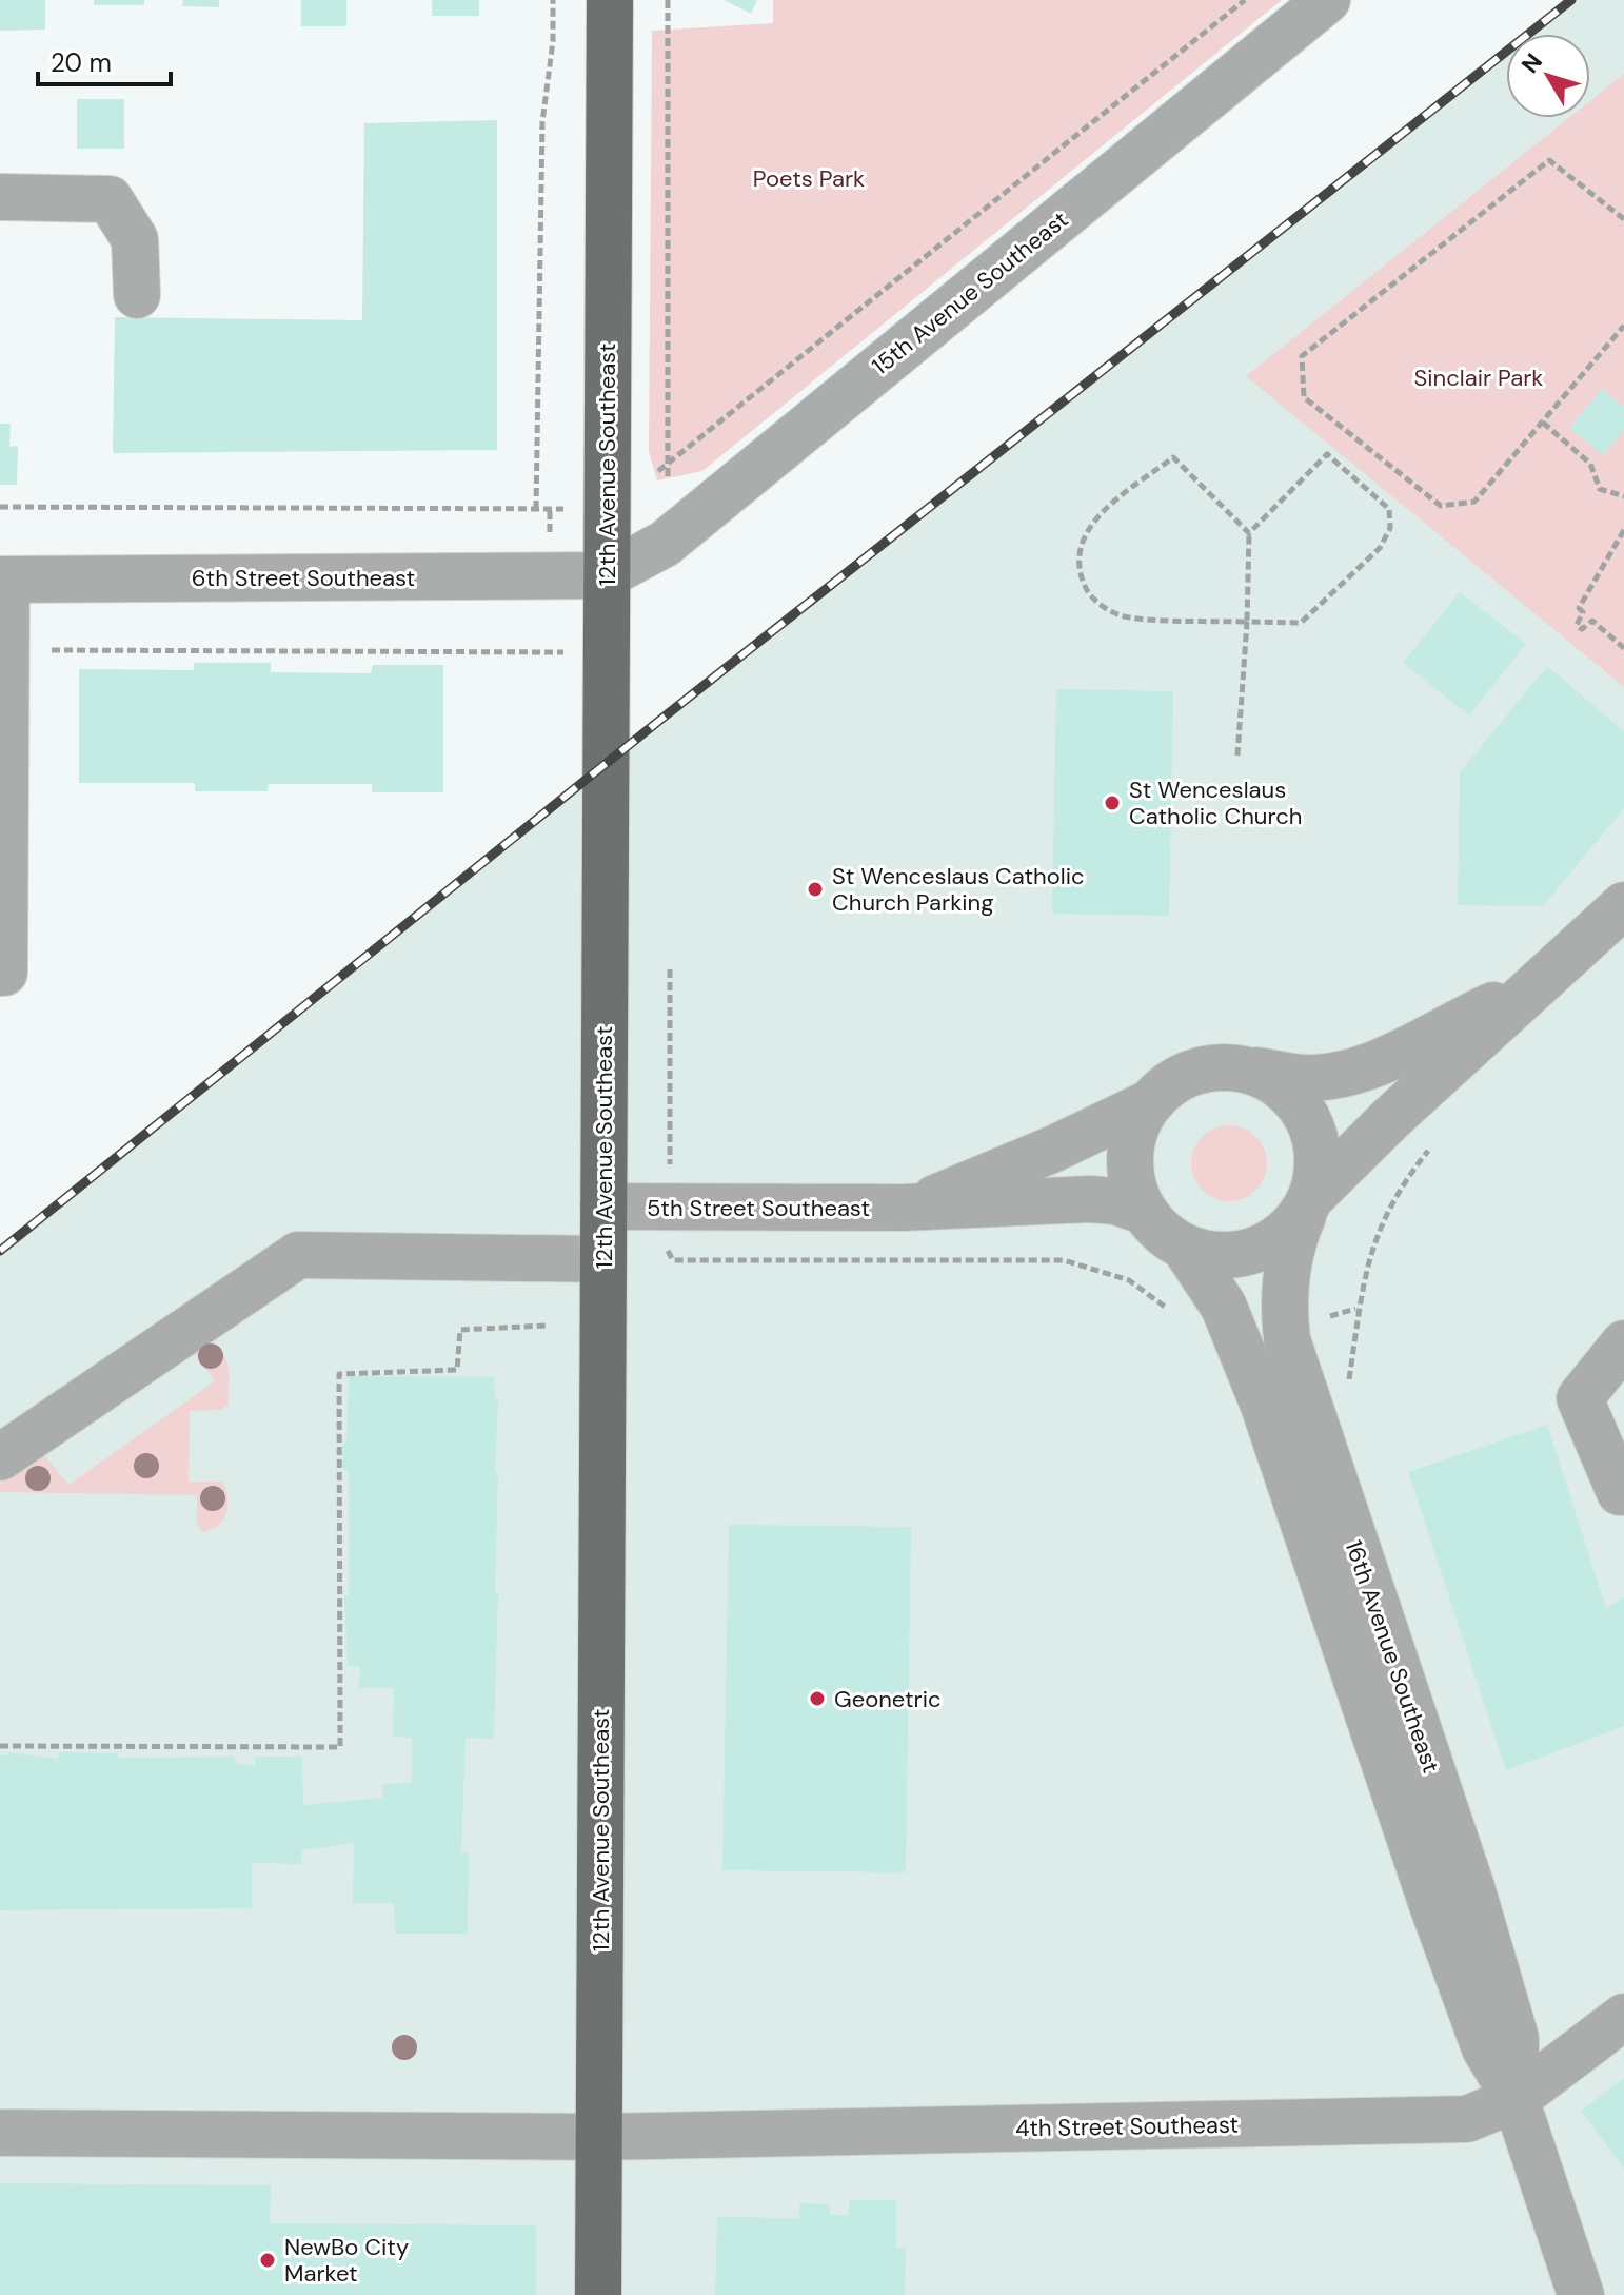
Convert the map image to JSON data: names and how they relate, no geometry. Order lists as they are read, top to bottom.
{
  "streets": {
    "main road": ["12th Avenue Southeast"],
    "street": [
      "15th Avenue Southeast",
      "6th Street Southeast",
      "5th Street Southeast",
      "16th Avenue Southeast",
      "4th Street Southeast"
    ]
  },
  "crossings": [
    ["15th Avenue Southeast", "12th Avenue Southeast"],
    ["15th Avenue Southeast", "6th Street Southeast"],
    ["12th Avenue Southeast", "6th Street Southeast"],
    ["12th Avenue Southeast", "5th Street Southeast"],
    ["12th Avenue Southeast", "4th Street Southeast"],
    ["5th Street Southeast", "16th Avenue Southeast"],
    ["16th Avenue Southeast", "4th Street Southeast"]
  ],
  "parks": ["Poets Park", "Sinclair Park"],
  "places": [
    "St Wenceslaus Catholic Church",
    "St Wenceslaus Catholic Church Parking",
    "Geonetric",
    "NewBo City Market"
  ],
  "scale_bar": "20 m",
  "north": "top left"
}
